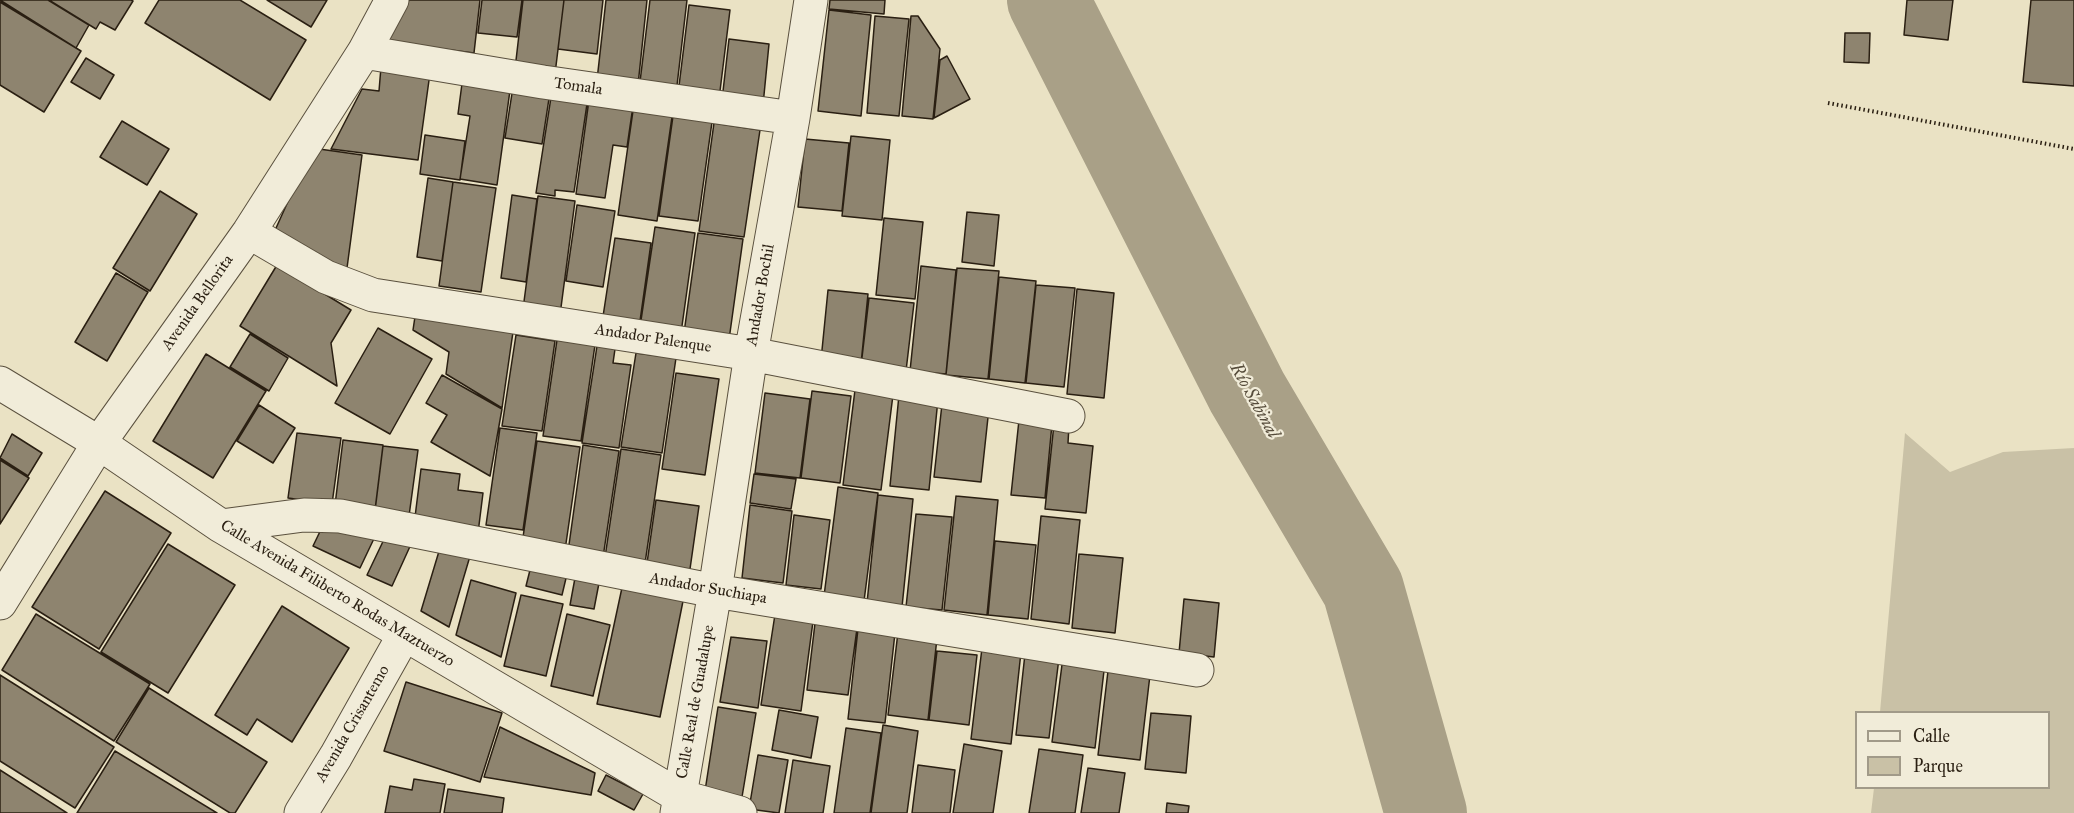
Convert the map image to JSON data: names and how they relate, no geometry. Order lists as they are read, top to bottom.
{
  "streets": {
    "street": [
      "Tomala",
      "Andador Bochil",
      "Avenida Bellorita",
      "Andador Palenque",
      "Andador Suchiapa",
      "Calle Avenida Filiberto Rodas Maztuerzo",
      "Calle Real de Guadalupe",
      "Avenida Crisantemo"
    ]
  },
  "crossings": [
    ["Tomala", "Andador Bochil"],
    ["Tomala", "Avenida Bellorita"],
    ["Andador Bochil", "Andador Palenque"],
    ["Andador Bochil", "Andador Suchiapa"],
    ["Andador Bochil", "Calle Real de Guadalupe"],
    ["Avenida Bellorita", "Andador Palenque"],
    ["Avenida Bellorita", "Calle Avenida Filiberto Rodas Maztuerzo"],
    ["Andador Suchiapa", "Calle Avenida Filiberto Rodas Maztuerzo"],
    ["Andador Suchiapa", "Calle Real de Guadalupe"],
    ["Calle Avenida Filiberto Rodas Maztuerzo", "Calle Real de Guadalupe"],
    ["Calle Avenida Filiberto Rodas Maztuerzo", "Avenida Crisantemo"]
  ],
  "water": ["Río Sabinal"],
  "legend": ["Calle", "Parque"]
}
